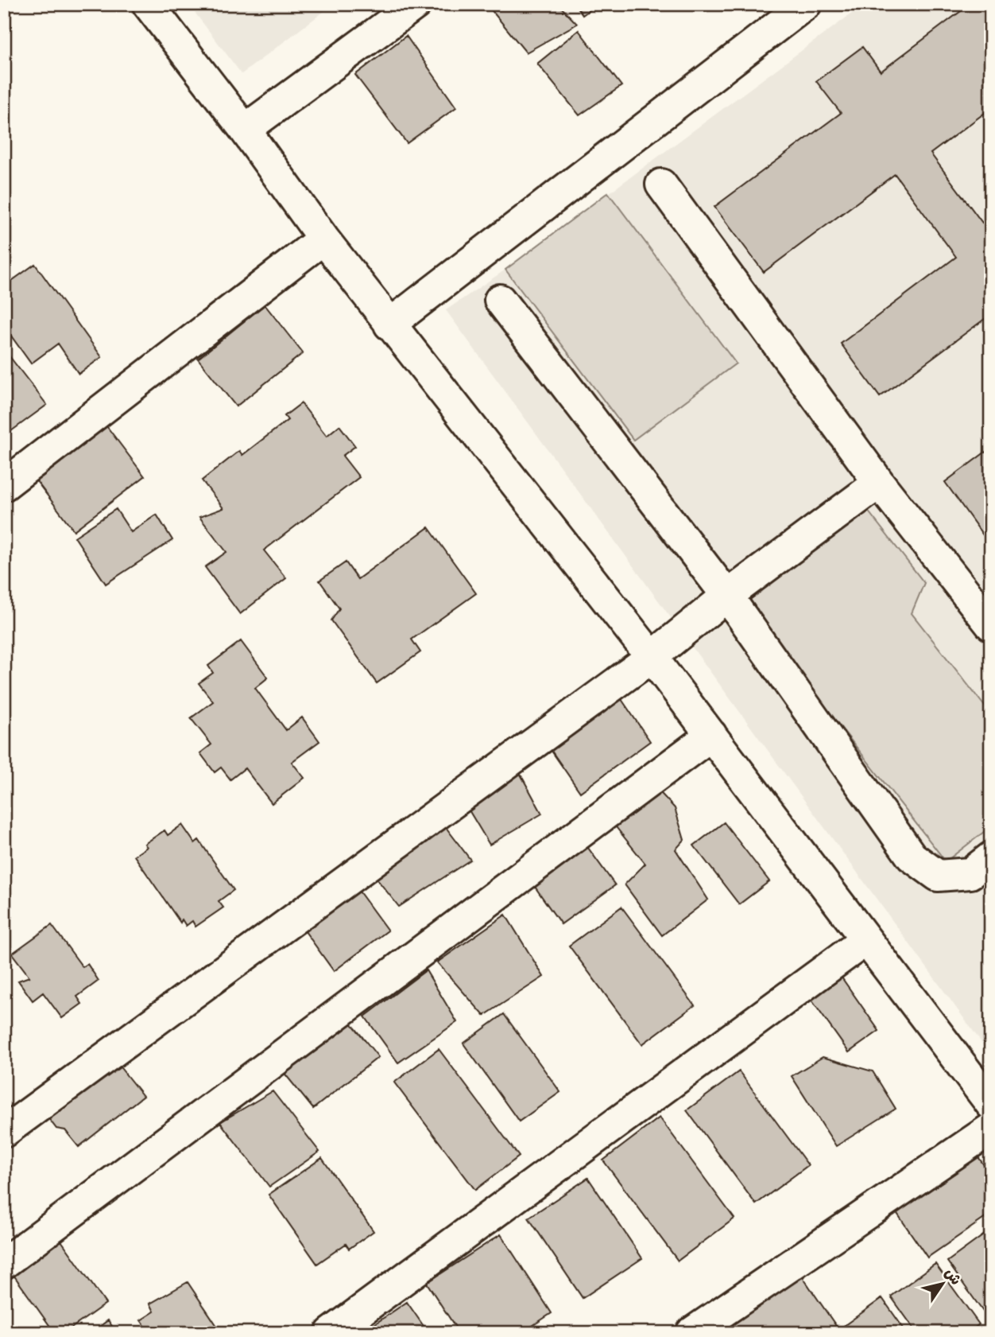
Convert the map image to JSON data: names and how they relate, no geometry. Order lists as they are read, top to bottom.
{
  "north": "top right"
}
